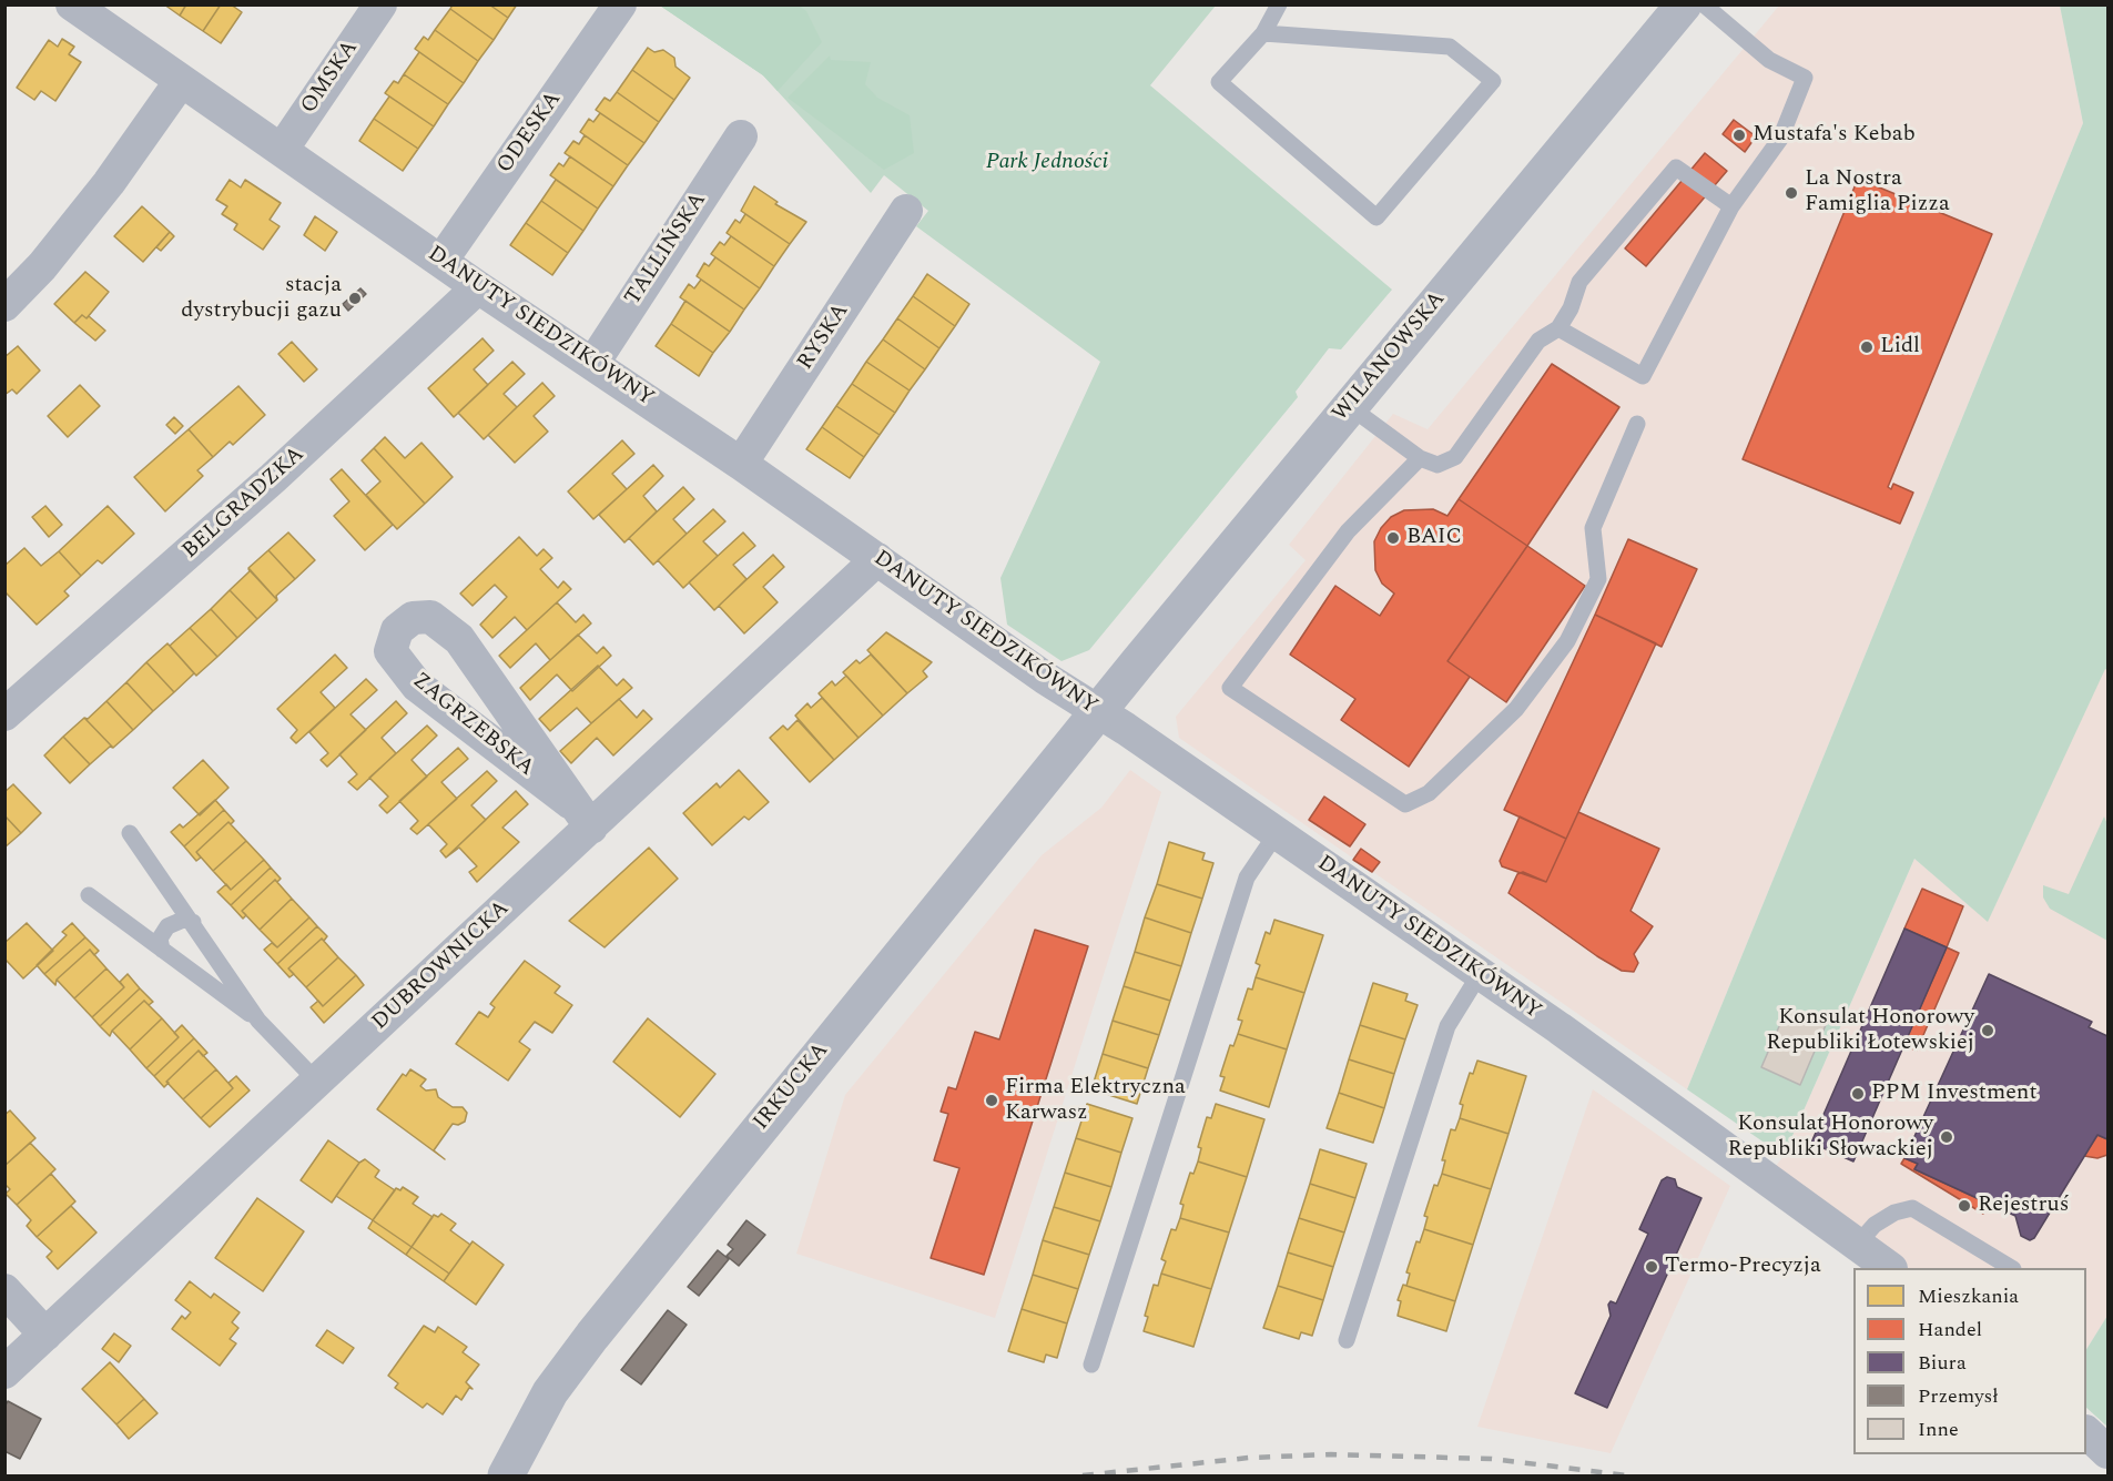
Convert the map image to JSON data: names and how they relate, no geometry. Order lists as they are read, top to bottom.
{
  "streets": {
    "street": [
      "OMSKA",
      "ODESKA",
      "TALLIŃSKA",
      "DANUTY SIEDZIKÓWNY",
      "RYSKA",
      "WILANOWSKA",
      "BELGRADZKA",
      "ZAGRZEBSKA",
      "DUBROWNICKA",
      "IRKUCKA"
    ]
  },
  "crossings": [
    ["OMSKA", "DANUTY SIEDZIKÓWNY"],
    ["ODESKA", "DANUTY SIEDZIKÓWNY"],
    ["TALLIŃSKA", "DANUTY SIEDZIKÓWNY"],
    ["DANUTY SIEDZIKÓWNY", "RYSKA"],
    ["DANUTY SIEDZIKÓWNY", "WILANOWSKA"],
    ["DANUTY SIEDZIKÓWNY", "BELGRADZKA"],
    ["DANUTY SIEDZIKÓWNY", "DUBROWNICKA"],
    ["DANUTY SIEDZIKÓWNY", "IRKUCKA"],
    ["WILANOWSKA", "IRKUCKA"],
    ["ZAGRZEBSKA", "DUBROWNICKA"]
  ],
  "parks": ["Park Jedności"],
  "places": [
    "Mustafa's Kebab",
    "La Nostra Famiglia Pizza",
    "stacja dystrybucji gazu",
    "Lidl",
    "BAIC",
    "Konsulat Honorowy Republiki Łotewskiej",
    "PPM Investment",
    "Firma Elektryczna Karwasz",
    "Konsulat Honorowy Republiki Słowackiej",
    "Rejestruś",
    "Termo-Precyzja"
  ],
  "legend": [
    "Mieszkania",
    "Handel",
    "Biura",
    "Przemysł",
    "Inne"
  ]
}
